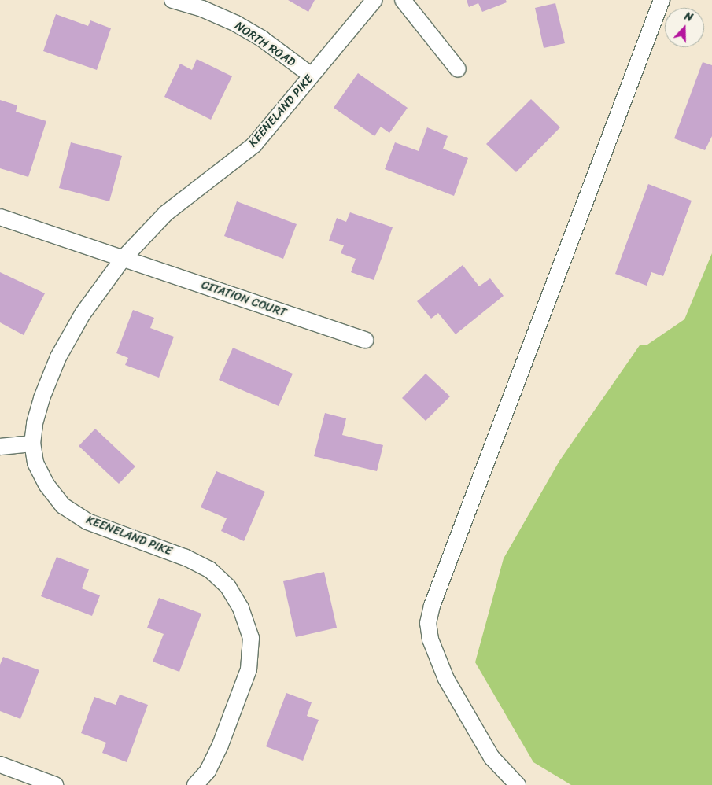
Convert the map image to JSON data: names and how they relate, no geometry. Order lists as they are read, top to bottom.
{
  "streets": {
    "street": ["NORTH ROAD", "KEENELAND PIKE", "CITATION COURT"]
  },
  "crossings": [
    ["NORTH ROAD", "KEENELAND PIKE"],
    ["KEENELAND PIKE", "CITATION COURT"]
  ],
  "north": "top"
}
